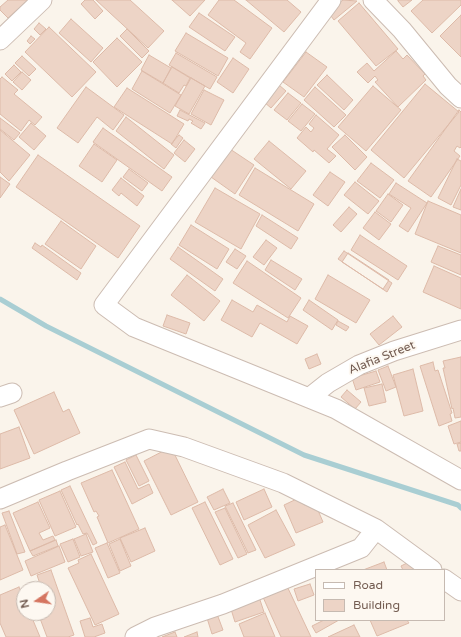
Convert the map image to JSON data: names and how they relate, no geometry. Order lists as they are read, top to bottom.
{
  "streets": {
    "street": ["Alafia Street"]
  },
  "legend": ["Road", "Building"],
  "north": "left"
}
